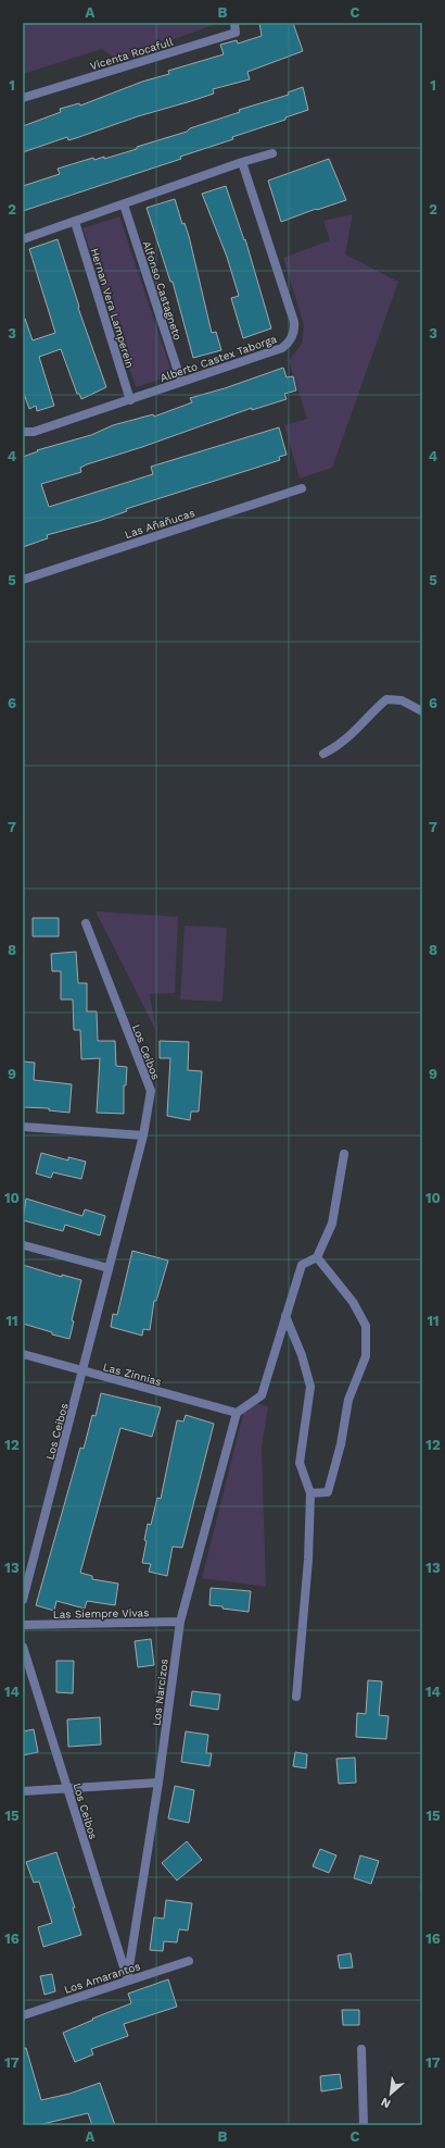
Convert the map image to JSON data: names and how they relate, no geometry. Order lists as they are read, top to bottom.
{
  "streets": {
    "street": [
      "Vicenta Rocafull",
      "Alfonso Castagneto",
      "Hernan Vera Lamperein",
      "Alberto Castex Taborga",
      "Las Añañucas",
      "Los Ceibos",
      "Las Zinnias",
      "Las Siempre Vivas",
      "Los Narcizos",
      "Los Amarantos"
    ]
  },
  "crossings": [
    ["Alfonso Castagneto", "Alberto Castex Taborga"],
    ["Hernan Vera Lamperein", "Alberto Castex Taborga"],
    ["Los Ceibos", "Las Zinnias"],
    ["Los Ceibos", "Los Narcizos"],
    ["Los Ceibos", "Los Amarantos"],
    ["Las Zinnias", "Los Narcizos"],
    ["Las Siempre Vivas", "Los Narcizos"],
    ["Los Narcizos", "Los Amarantos"]
  ],
  "north": "bottom left",
  "grid": {
    "columns": ["A", "B", "C"],
    "rows": [
      "1",
      "2",
      "3",
      "4",
      "5",
      "6",
      "7",
      "8",
      "9",
      "10",
      "11",
      "12",
      "13",
      "14",
      "15",
      "16",
      "17"
    ]
  }
}
